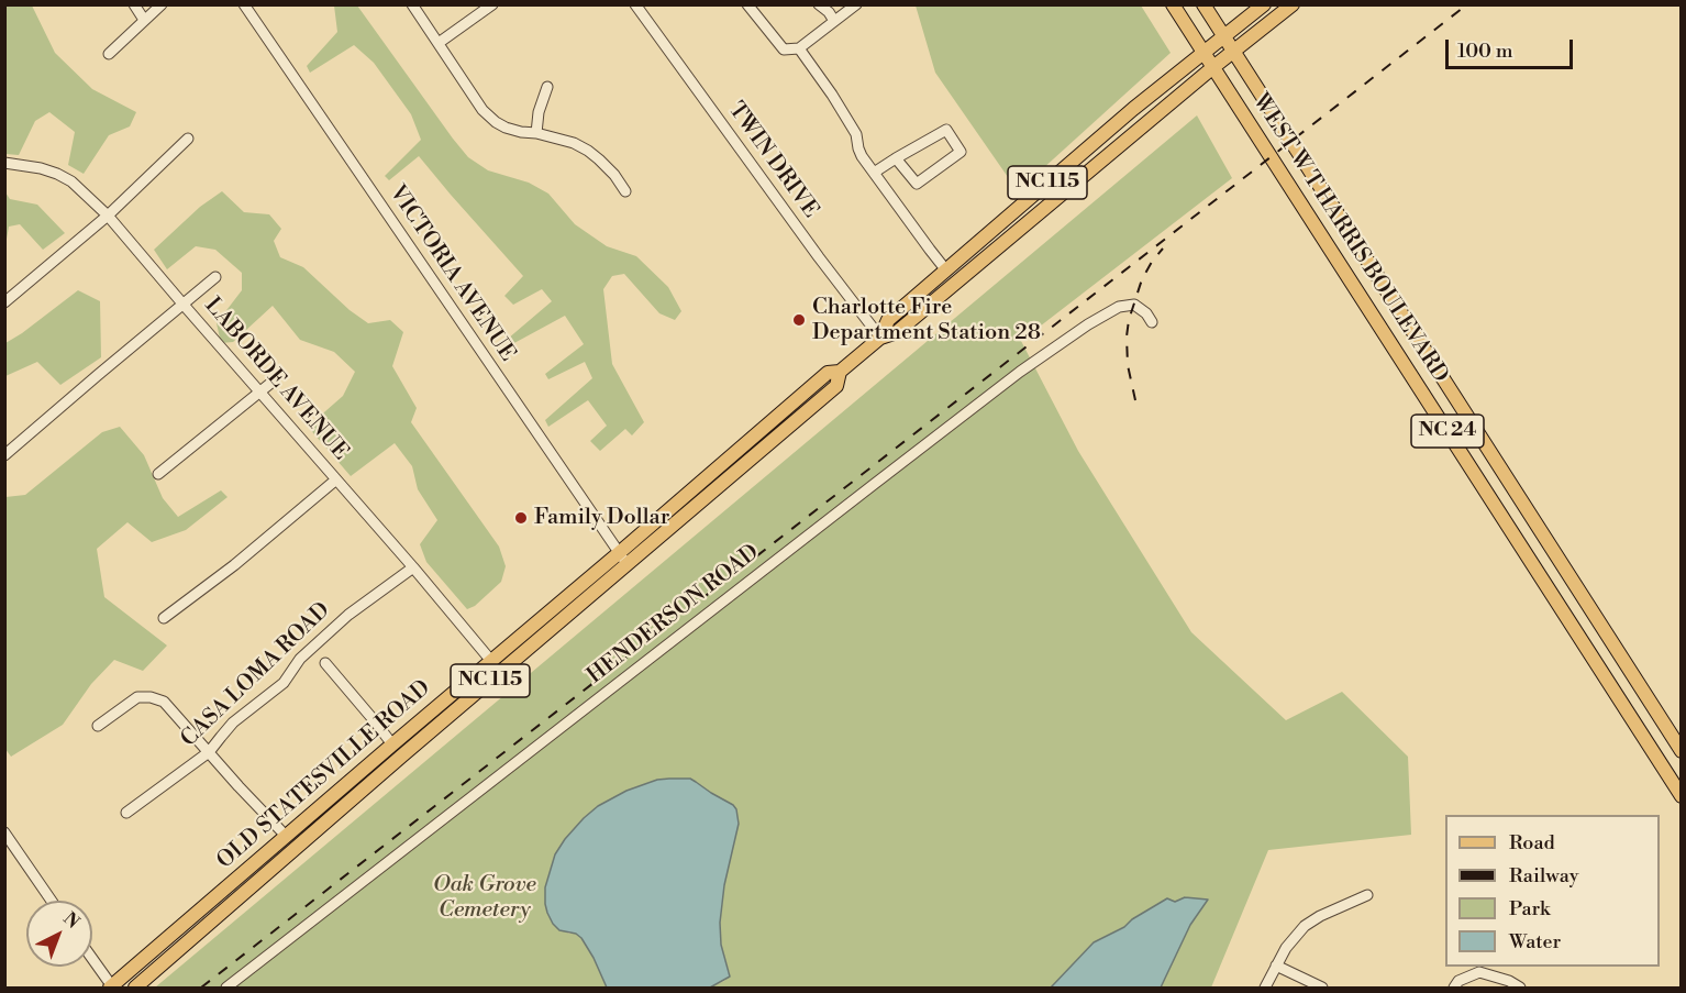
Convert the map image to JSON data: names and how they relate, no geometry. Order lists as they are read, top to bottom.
{
  "streets": {
    "main road": [
      "NC 115",
      "WEST W T HARRIS BOULEVARD",
      "NC 24",
      "OLD STATESVILLE ROAD"
    ],
    "street": [
      "TWIN DRIVE",
      "VICTORIA AVENUE",
      "LABORDE AVENUE",
      "HENDERSON ROAD",
      "CASA LOMA ROAD"
    ]
  },
  "crossings": [
    ["TWIN DRIVE", "OLD STATESVILLE ROAD"],
    ["WEST W T HARRIS BOULEVARD", "OLD STATESVILLE ROAD"],
    ["VICTORIA AVENUE", "OLD STATESVILLE ROAD"],
    ["LABORDE AVENUE", "CASA LOMA ROAD"],
    ["LABORDE AVENUE", "OLD STATESVILLE ROAD"]
  ],
  "parks": ["Oak Grove Cemetery"],
  "places": ["Charlotte Fire Department Station 28", "Family Dollar"],
  "legend": [
    "Road",
    "Railway",
    "Park",
    "Water"
  ],
  "scale_bar": "100 m",
  "north": "top right"
}
